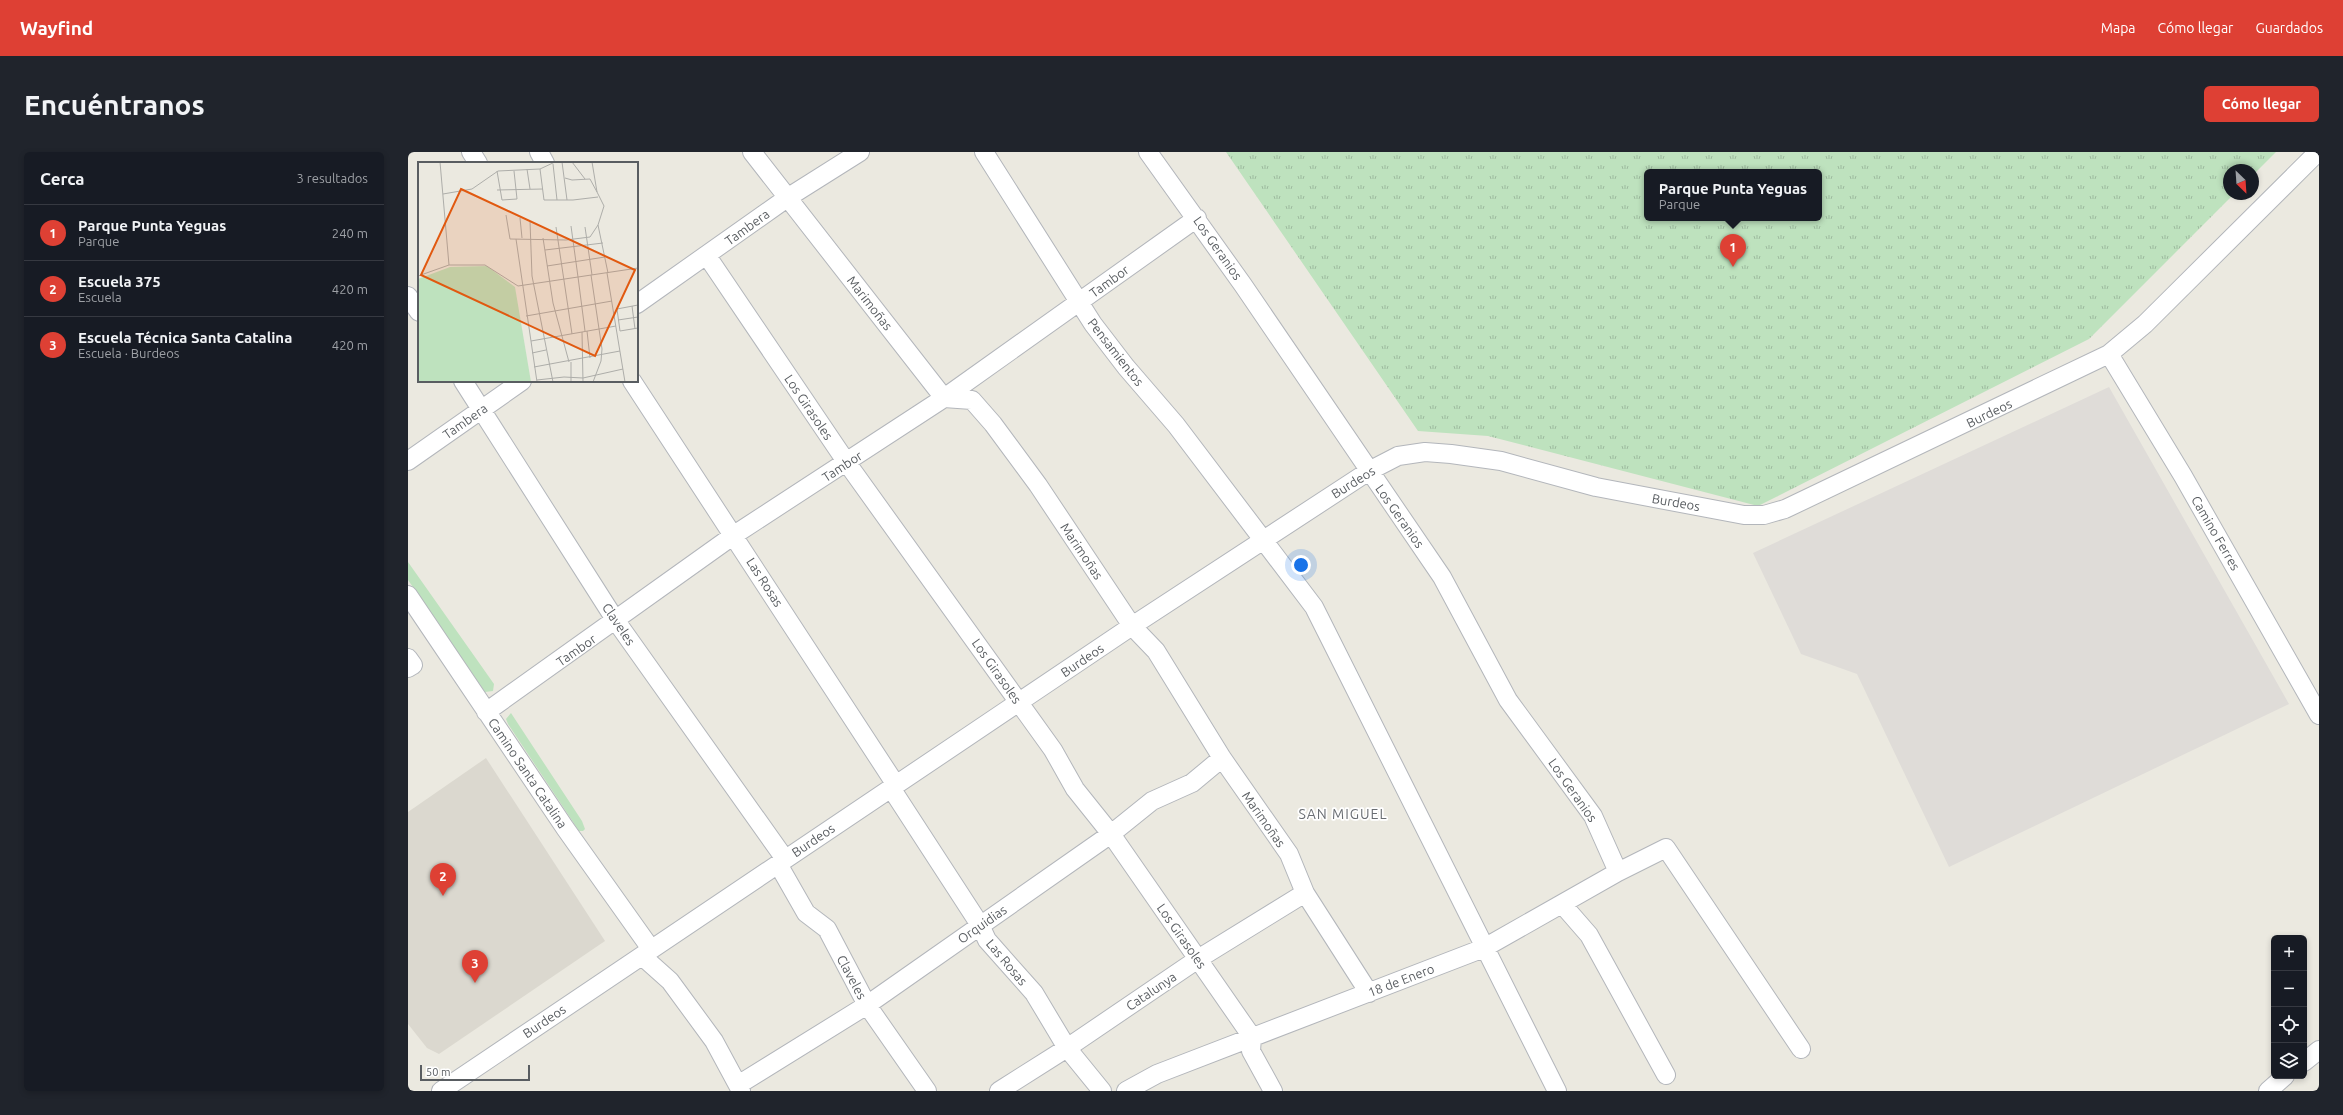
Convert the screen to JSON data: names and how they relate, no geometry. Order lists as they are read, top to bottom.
{
  "streets": {
    "street": [
      "Tambera",
      "Los Geranios",
      "Tambor",
      "Marimoñas",
      "Pensamientos",
      "Los Girasoles",
      "Burdeos",
      "Camino Ferres",
      "Las Rosas",
      "Claveles",
      "Camino Santa Catalina",
      "Orquidias",
      "18 de Enero",
      "Catalunya"
    ]
  },
  "crossings": [
    ["Tambera", "Marimoñas"],
    ["Tambera", "Los Girasoles"],
    ["Tambera", "Claveles"],
    ["Los Geranios", "Tambor"],
    ["Los Geranios", "Burdeos"],
    ["Los Geranios", "18 de Enero"],
    ["Tambor", "Marimoñas"],
    ["Tambor", "Pensamientos"],
    ["Tambor", "Los Girasoles"],
    ["Tambor", "Las Rosas"],
    ["Tambor", "Claveles"],
    ["Tambor", "Camino Santa Catalina"],
    ["Marimoñas", "Burdeos"],
    ["Marimoñas", "Orquidias"],
    ["Marimoñas", "18 de Enero"],
    ["Marimoñas", "Catalunya"],
    ["Pensamientos", "Burdeos"],
    ["Pensamientos", "18 de Enero"],
    ["Los Girasoles", "Burdeos"],
    ["Los Girasoles", "Orquidias"],
    ["Los Girasoles", "18 de Enero"],
    ["Los Girasoles", "Catalunya"],
    ["Burdeos", "Camino Ferres"],
    ["Burdeos", "Las Rosas"],
    ["Burdeos", "Claveles"],
    ["Burdeos", "Camino Santa Catalina"],
    ["Las Rosas", "Orquidias"],
    ["Las Rosas", "Catalunya"],
    ["Claveles", "Orquidias"],
    ["Camino Santa Catalina", "Orquidias"]
  ],
  "districts": ["SAN MIGUEL"],
  "scale_bar": "50 m",
  "north": "bottom right",
  "page": {
    "header": "Wayfind",
    "nav": ["Mapa", "Cómo llegar", "Guardados"],
    "buttons": "Cómo llegar",
    "title": "Encuéntranos",
    "heading": ["Cerca", "3 resultados"],
    "popup": ["Parque Punta Yeguas", "Parque"],
    "list": [
      {
        "mark": "1",
        "name": "Parque Punta Yeguas",
        "note": "Parque",
        "value": "240 m"
      },
      {
        "mark": "2",
        "name": "Escuela 375",
        "note": "Escuela",
        "value": "420 m"
      },
      {
        "mark": "3",
        "name": "Escuela Técnica Santa Catalina",
        "note": "Escuela · Burdeos",
        "value": "420 m"
      }
    ],
    "pins": ["1", "2", "3"],
    "map_buttons": ["+", "−"],
    "scale": "50 m"
  }
}
